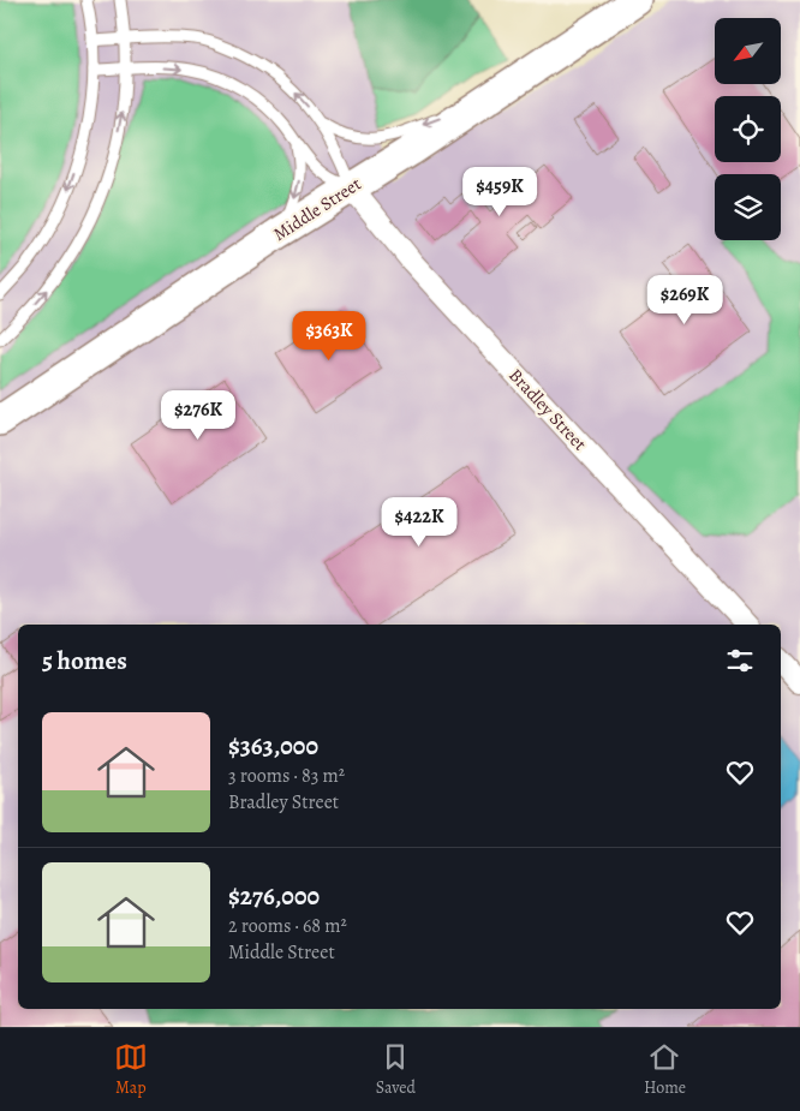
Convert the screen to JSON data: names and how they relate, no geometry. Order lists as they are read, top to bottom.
{
  "streets": {
    "street": ["Middle Street", "Bradley Street"]
  },
  "crossings": [
    ["Middle Street", "Bradley Street"]
  ],
  "north": "bottom left",
  "page": {
    "price": [
      "$459K",
      "$269K",
      "$363K",
      "$276K",
      "$422K"
    ],
    "heading": "5 homes",
    "list": [
      {
        "name": "$363,000",
        "note": "3 rooms · 83 m² · Bradley Street"
      },
      {
        "name": "$276,000",
        "note": "2 rooms · 68 m² · Middle Street"
      }
    ],
    "tabs": ["Map", "Saved", "Home"]
  }
}
